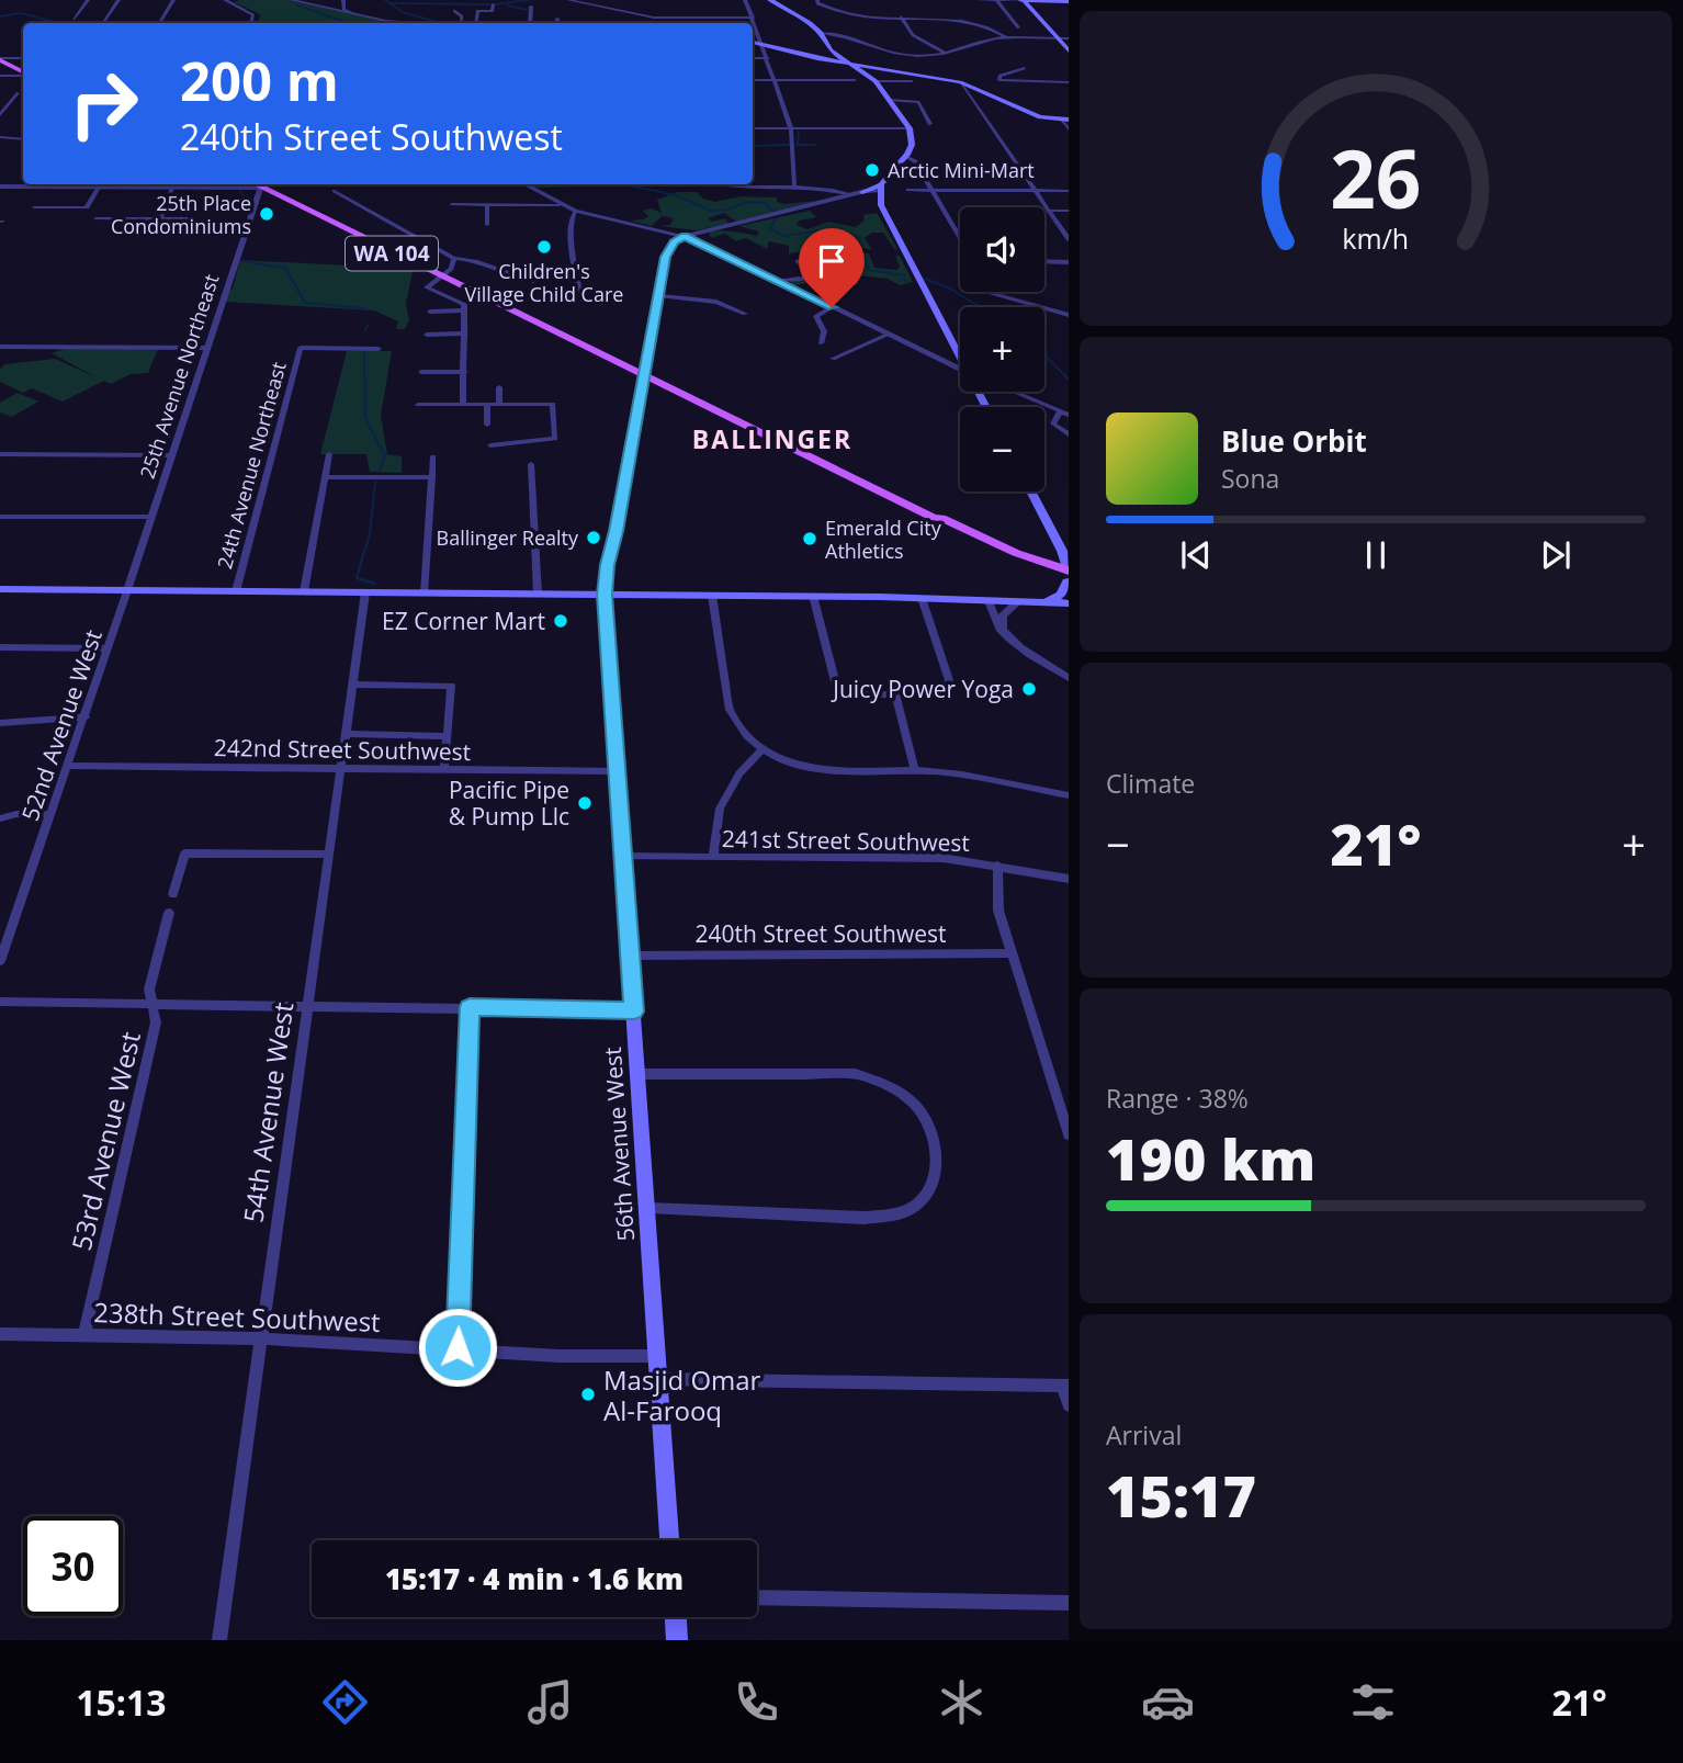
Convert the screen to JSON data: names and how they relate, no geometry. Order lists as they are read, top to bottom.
{
  "streets": {
    "main road": ["WA 104", "56th Avenue West"],
    "street": [
      "25th Avenue Northeast",
      "24th Avenue Northeast",
      "52nd Avenue West",
      "242nd Street Southwest",
      "241st Street Southwest",
      "240th Street Southwest",
      "54th Avenue West",
      "53rd Avenue West",
      "238th Street Southwest"
    ]
  },
  "crossings": [
    ["WA 104", "25th Avenue Northeast"],
    ["25th Avenue Northeast", "52nd Avenue West"],
    ["52nd Avenue West", "242nd Street Southwest"],
    ["242nd Street Southwest", "54th Avenue West"],
    ["242nd Street Southwest", "56th Avenue West"],
    ["241st Street Southwest", "56th Avenue West"],
    ["240th Street Southwest", "56th Avenue West"],
    ["54th Avenue West", "238th Street Southwest"],
    ["53rd Avenue West", "238th Street Southwest"],
    ["56th Avenue West", "238th Street Southwest"]
  ],
  "districts": ["BALLINGER"],
  "places": [
    "Arctic Mini-Mart",
    "25th Place Condominiums",
    "Children's Village Child Care",
    "Ballinger Realty",
    "Emerald City Athletics",
    "EZ Corner Mart",
    "Juicy Power Yoga",
    "Pacific Pipe & Pump Llc",
    "Masjid Omar Al-Farooq"
  ],
  "page": {
    "turn": ["200 m", "240th Street Southwest"],
    "map_buttons": ["+", "−"],
    "song": ["Blue Orbit", "Sona"],
    "tile": [
      "Climate",
      ["Range · 38%", "190 km"],
      ["Arrival", "15:17"]
    ],
    "heat": ["−", "21°", "+"],
    "limit": "30",
    "trip": "15:17 · 4 min · 1.6 km",
    "tabs": ["15:13", "21°"],
    "gauge": ["26", "km/h"]
  }
}
